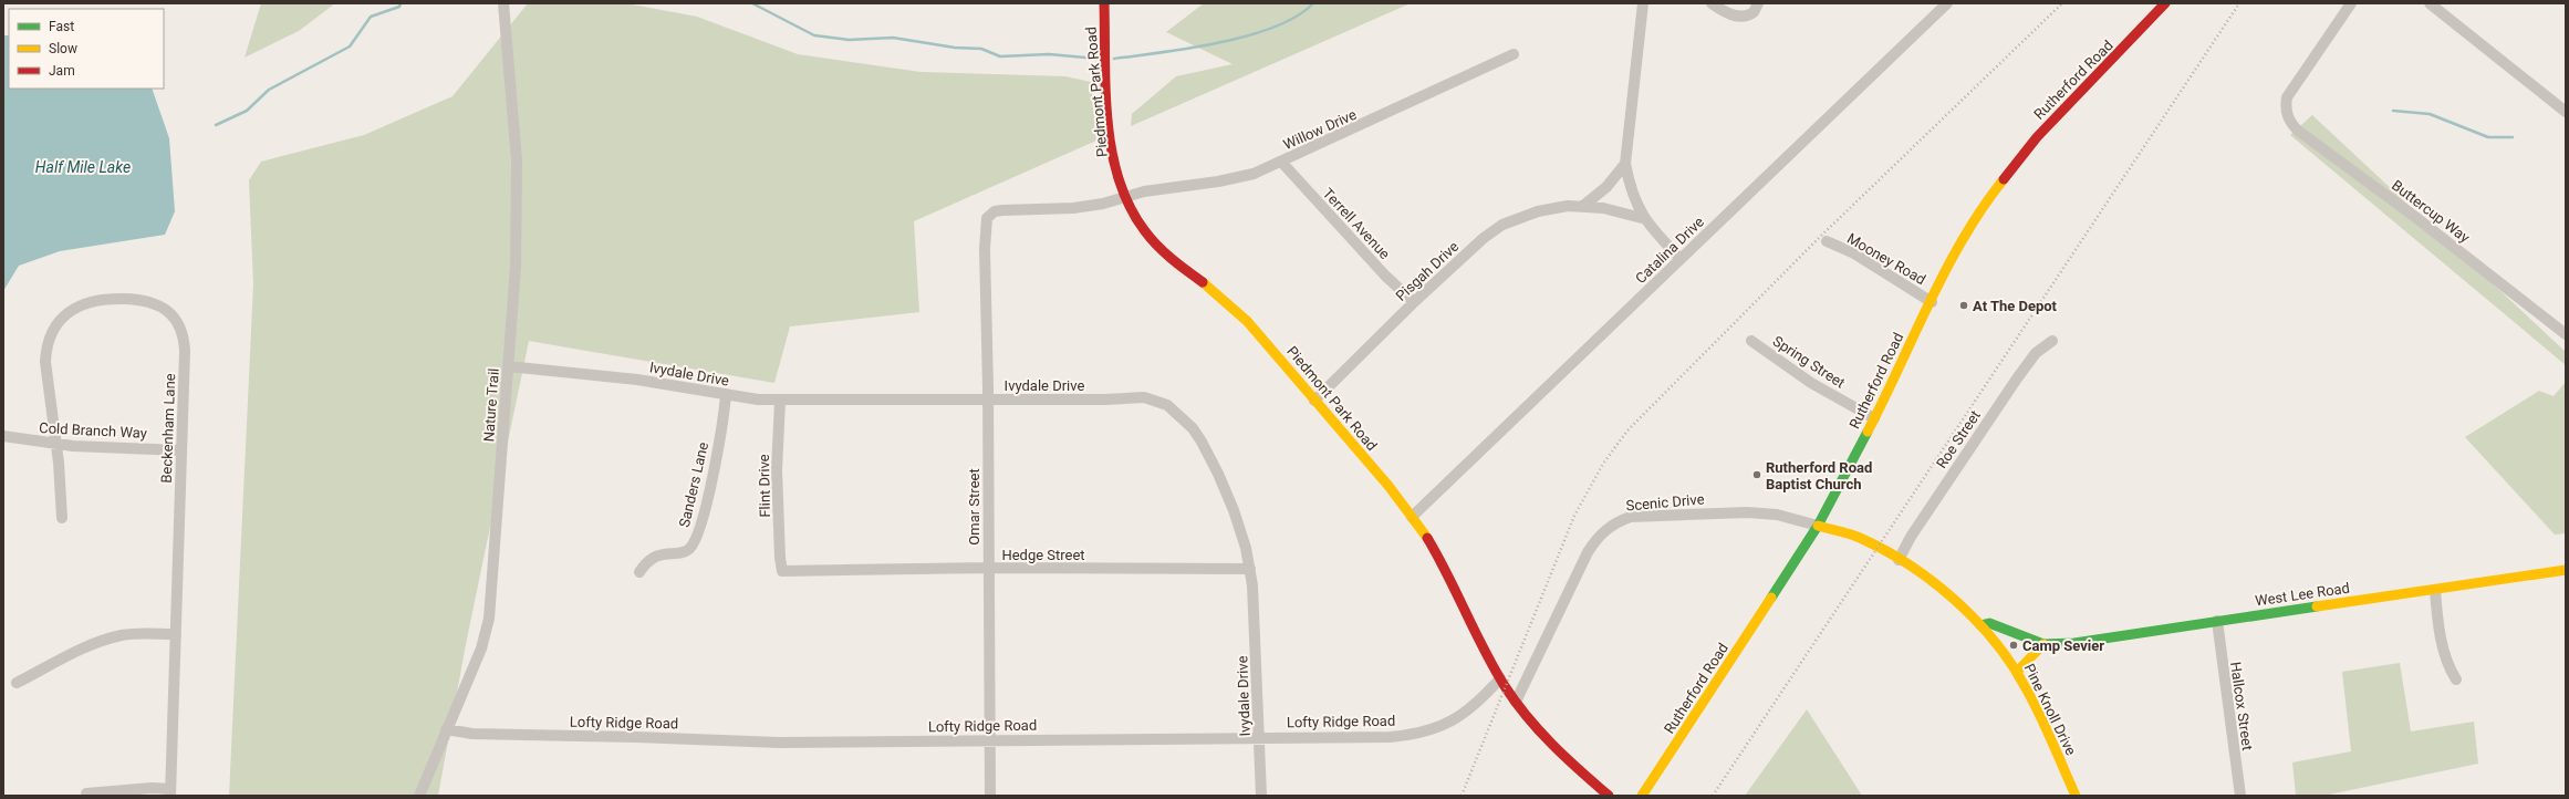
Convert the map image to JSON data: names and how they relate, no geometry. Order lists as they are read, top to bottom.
{
  "streets": {
    "street": [
      "Rutherford Road",
      "Piedmont Park Road",
      "Willow Drive",
      "Buttercup Way",
      "Terrell Avenue",
      "Catalina Drive",
      "Mooney Road",
      "Pisgah Drive",
      "Spring Street",
      "Ivydale Drive",
      "Nature Trail",
      "Beckenham Lane",
      "Cold Branch Way",
      "Roe Street",
      "Sanders Lane",
      "Flint Drive",
      "Scenic Drive",
      "Omar Street",
      "Hedge Street",
      "West Lee Road",
      "Hallcox Street",
      "Pine Knoll Drive",
      "Lofty Ridge Road"
    ]
  },
  "crossings": [
    ["Rutherford Road", "Mooney Road"],
    ["Rutherford Road", "Spring Street"],
    ["Rutherford Road", "Scenic Drive"],
    ["Rutherford Road", "Pine Knoll Drive"],
    ["Piedmont Park Road", "Willow Drive"],
    ["Piedmont Park Road", "Catalina Drive"],
    ["Piedmont Park Road", "Pisgah Drive"],
    ["Piedmont Park Road", "Scenic Drive"],
    ["Piedmont Park Road", "Lofty Ridge Road"],
    ["Willow Drive", "Terrell Avenue"],
    ["Willow Drive", "Omar Street"],
    ["Terrell Avenue", "Pisgah Drive"],
    ["Ivydale Drive", "Nature Trail"],
    ["Ivydale Drive", "Sanders Lane"],
    ["Ivydale Drive", "Flint Drive"],
    ["Ivydale Drive", "Omar Street"],
    ["Ivydale Drive", "Hedge Street"],
    ["Ivydale Drive", "Lofty Ridge Road"],
    ["Nature Trail", "Lofty Ridge Road"],
    ["Beckenham Lane", "Cold Branch Way"],
    ["Roe Street", "Pine Knoll Drive"],
    ["Flint Drive", "Hedge Street"],
    ["Scenic Drive", "Pine Knoll Drive"],
    ["Omar Street", "Hedge Street"],
    ["Omar Street", "Lofty Ridge Road"],
    ["West Lee Road", "Hallcox Street"],
    ["West Lee Road", "Pine Knoll Drive"]
  ],
  "water": ["Half Mile Lake"],
  "places": ["At The Depot", "Rutherford Road Baptist Church", "Camp Sevier"],
  "legend": ["Fast", "Slow", "Jam"]
}
